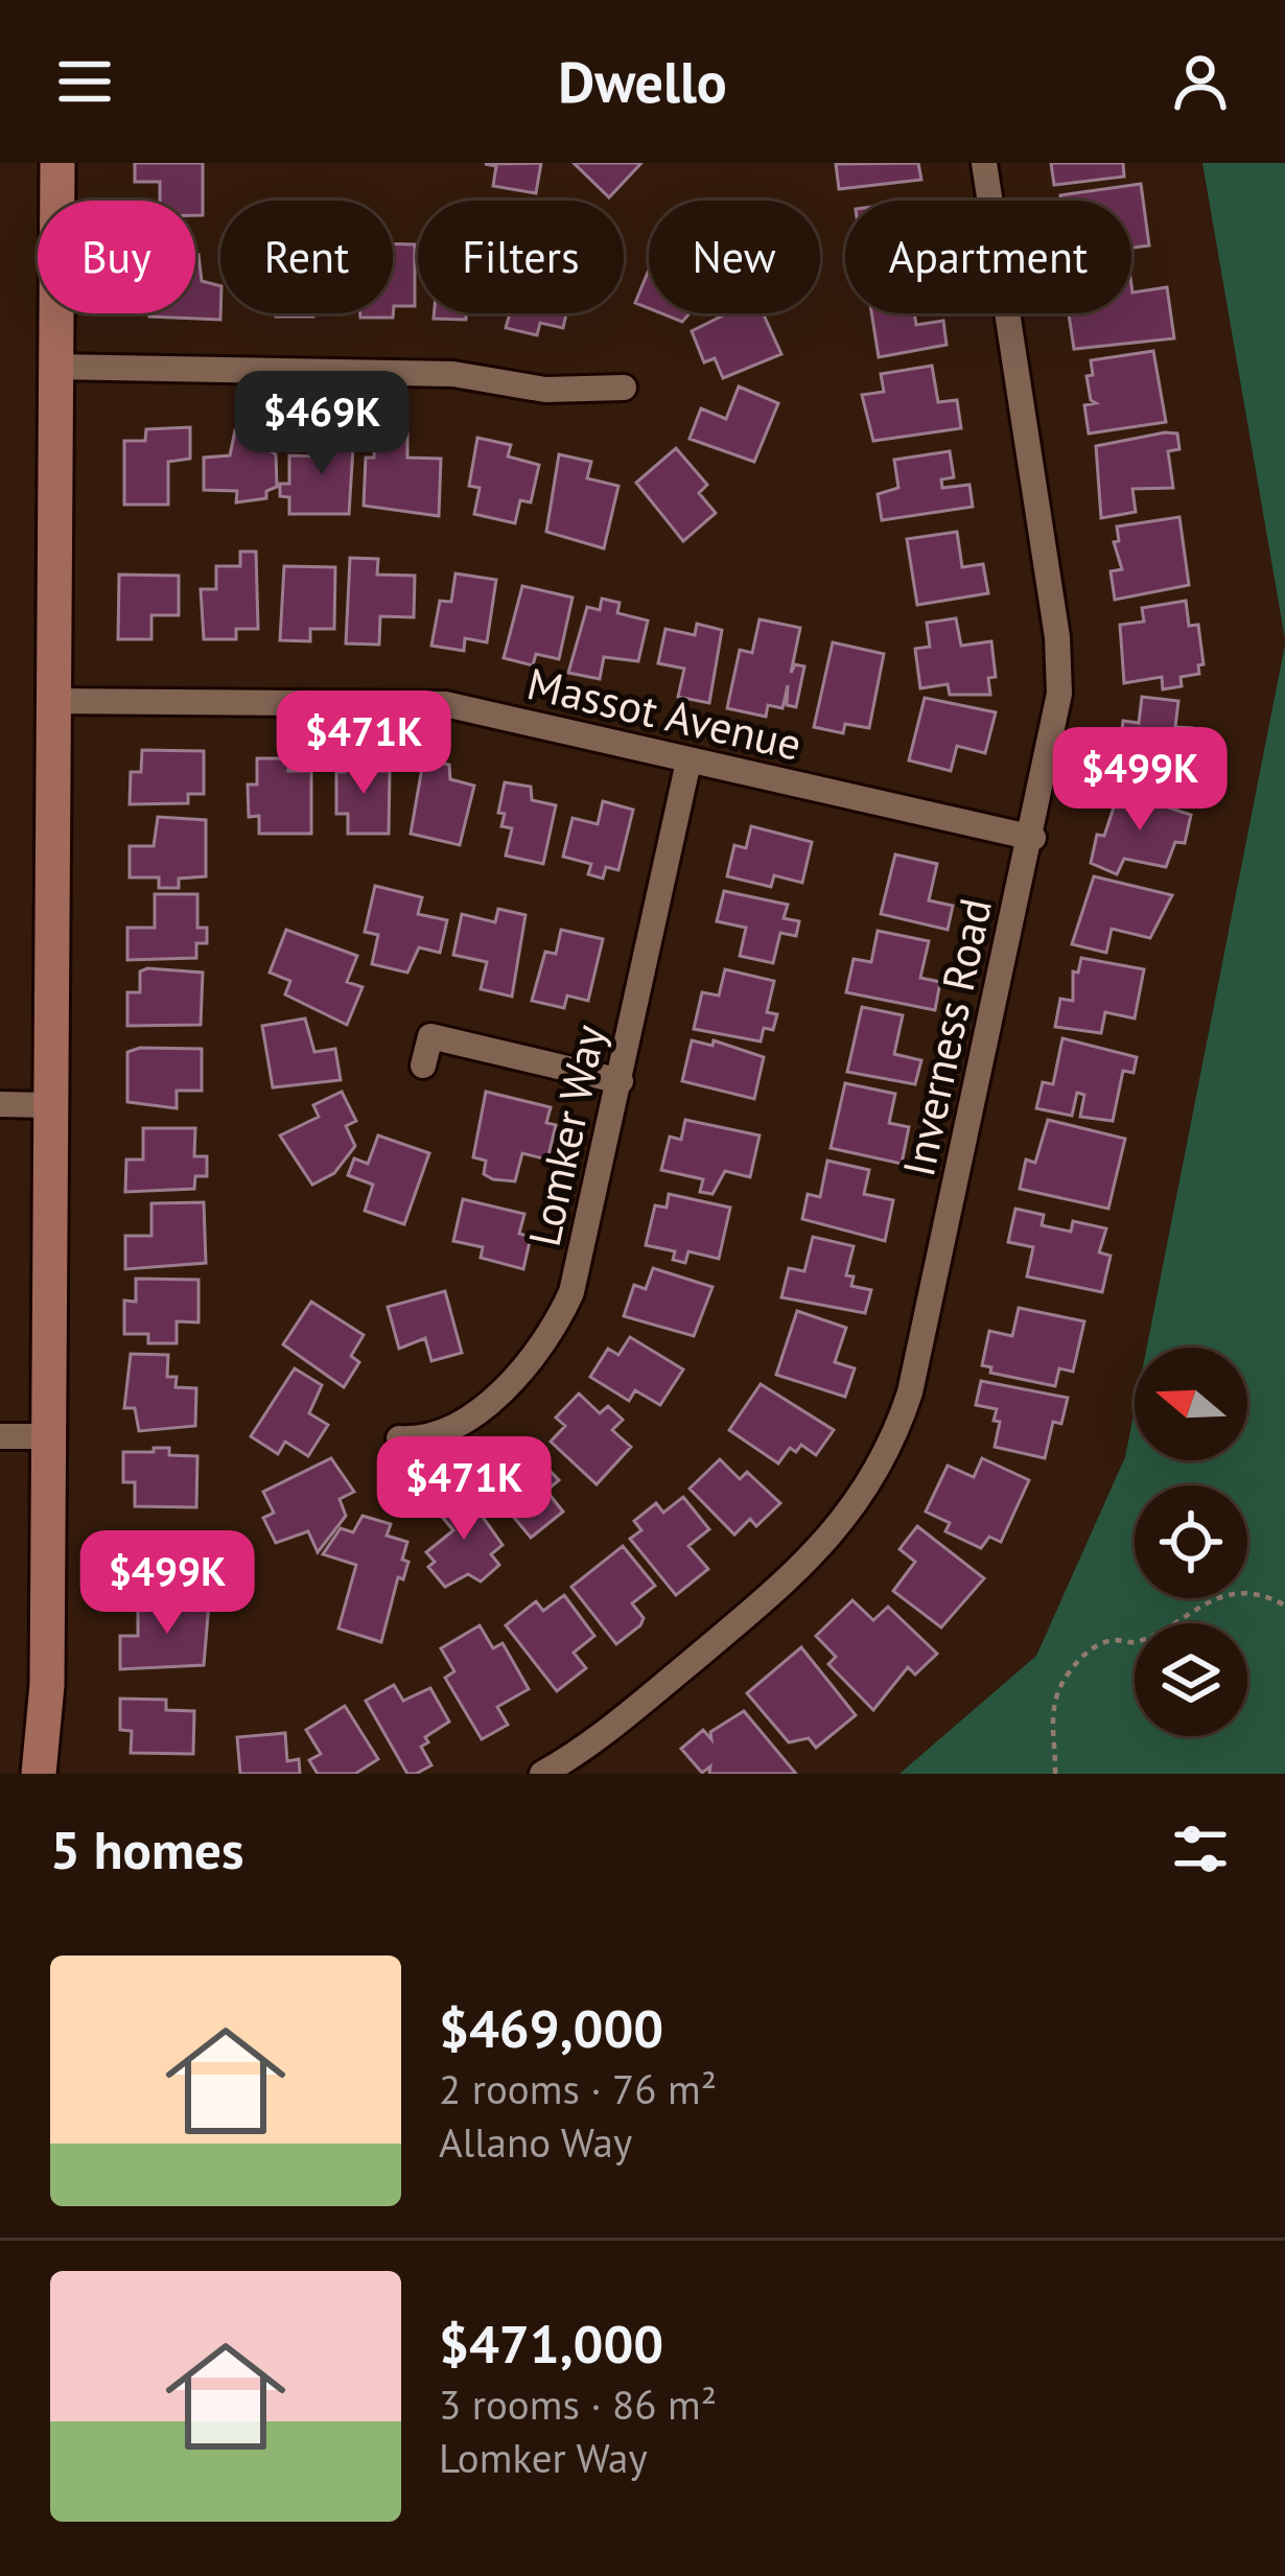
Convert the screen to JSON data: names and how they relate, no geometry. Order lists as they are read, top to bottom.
{
  "streets": {
    "street": ["Massot Avenue", "Inverness Road", "Lomker Way"]
  },
  "crossings": [
    ["Massot Avenue", "Inverness Road"],
    ["Massot Avenue", "Lomker Way"]
  ],
  "north": "left",
  "page": {
    "header": "Dwello",
    "chip": [
      "Buy",
      "Rent",
      "Filters",
      "New",
      "Apartment"
    ],
    "price": [
      "$469K",
      "$471K",
      "$499K",
      "$471K",
      "$499K"
    ],
    "heading": "5 homes",
    "list": [
      {
        "name": "$469,000",
        "note": "2 rooms · 76 m² · Allano Way"
      },
      {
        "name": "$471,000",
        "note": "3 rooms · 86 m² · Lomker Way"
      }
    ]
  }
}
